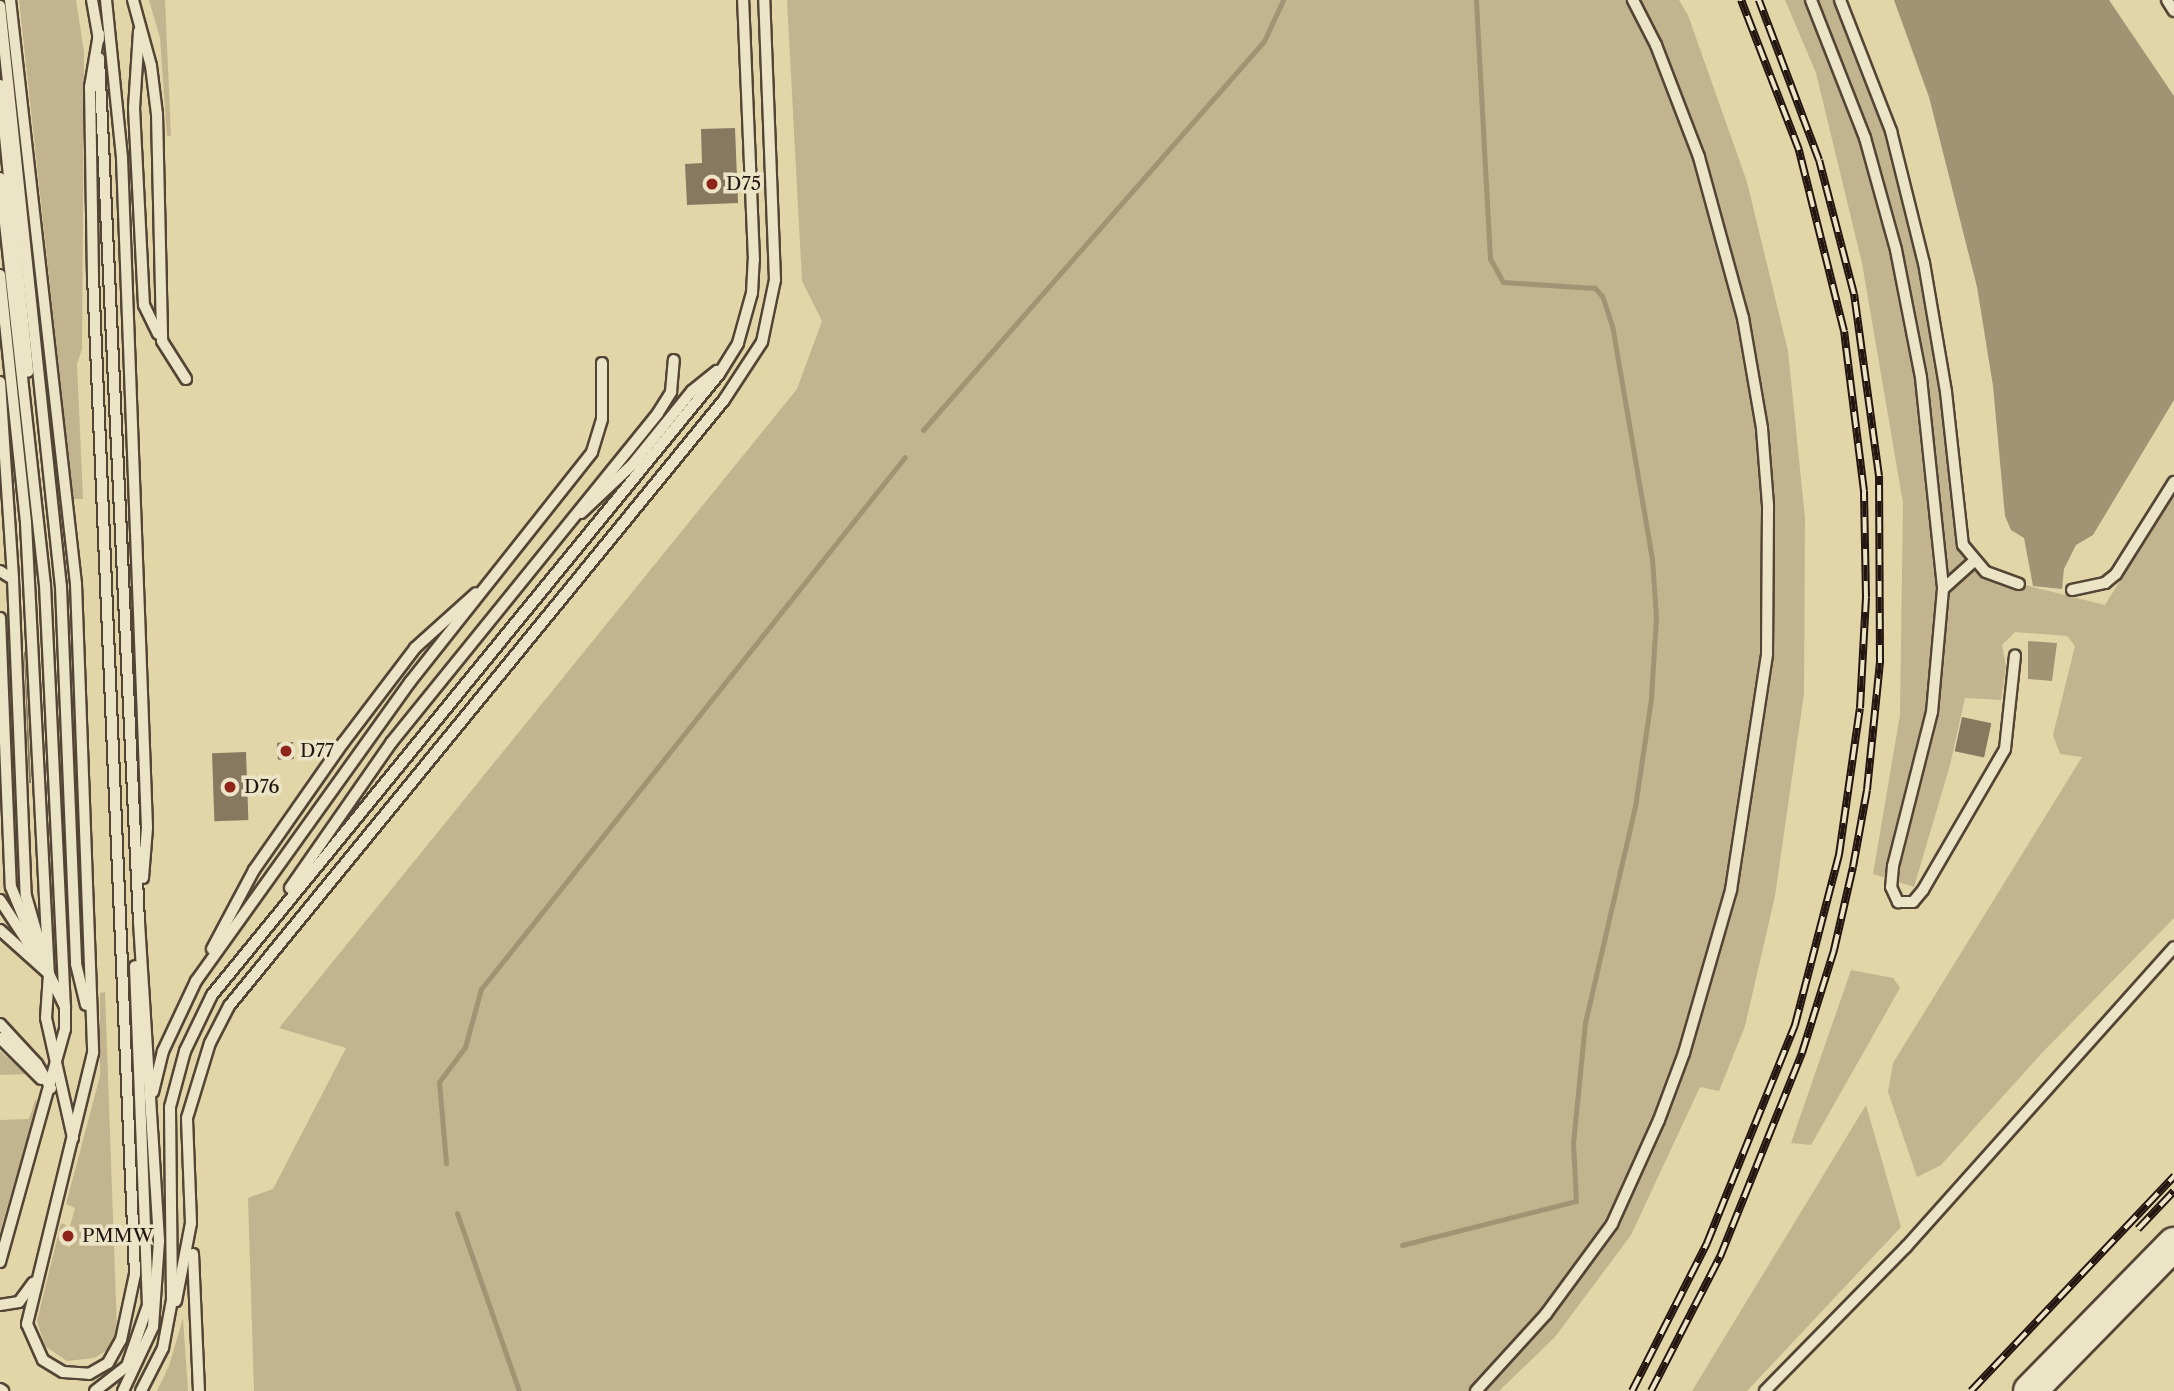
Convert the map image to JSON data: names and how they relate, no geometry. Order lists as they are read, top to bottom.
{
  "places": [
    "D75",
    "D77",
    "D76",
    "PMMW"
  ]
}
